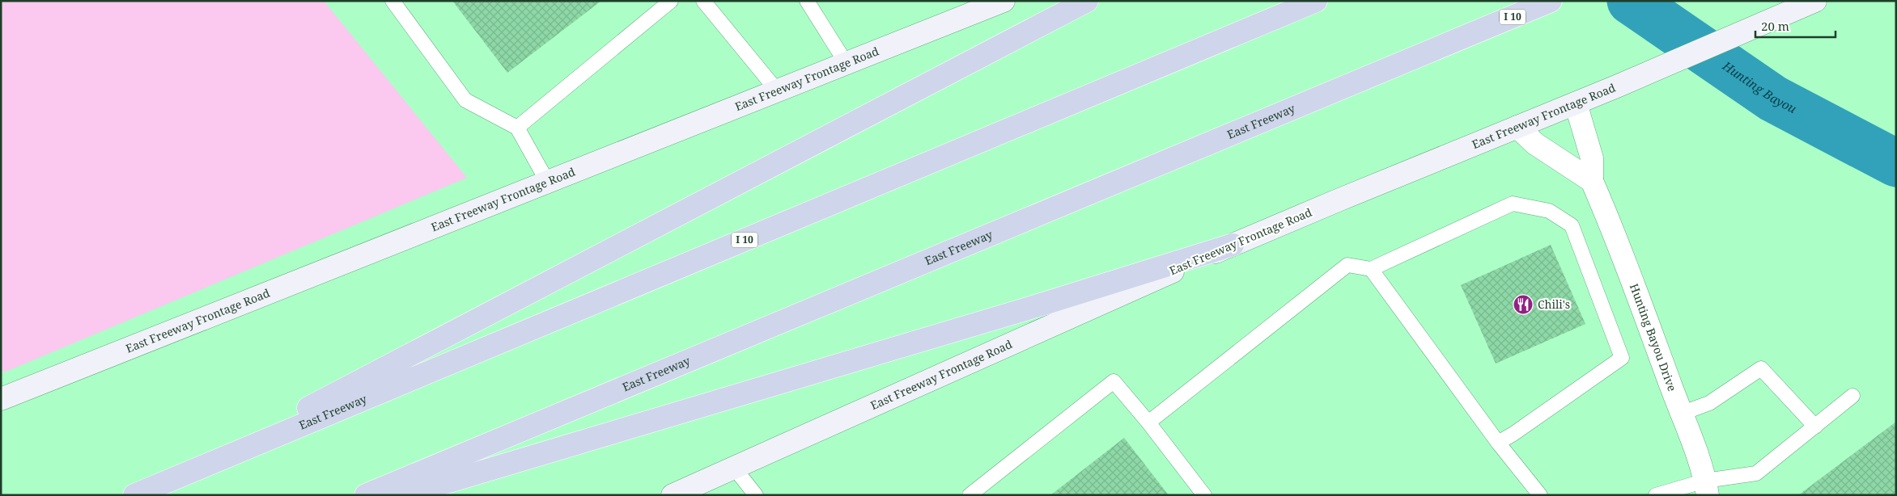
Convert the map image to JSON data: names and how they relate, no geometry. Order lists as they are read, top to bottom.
{
  "streets": {
    "highway": ["I 10", "East Freeway"],
    "main road": ["East Freeway Frontage Road"],
    "street": ["Hunting Bayou Drive"]
  },
  "crossings": [
    ["East Freeway Frontage Road", "Hunting Bayou Drive"]
  ],
  "water": ["Hunting Bayou"],
  "places": {
    "restaurant": ["Chili's"]
  },
  "scale_bar": "20 m"
}
